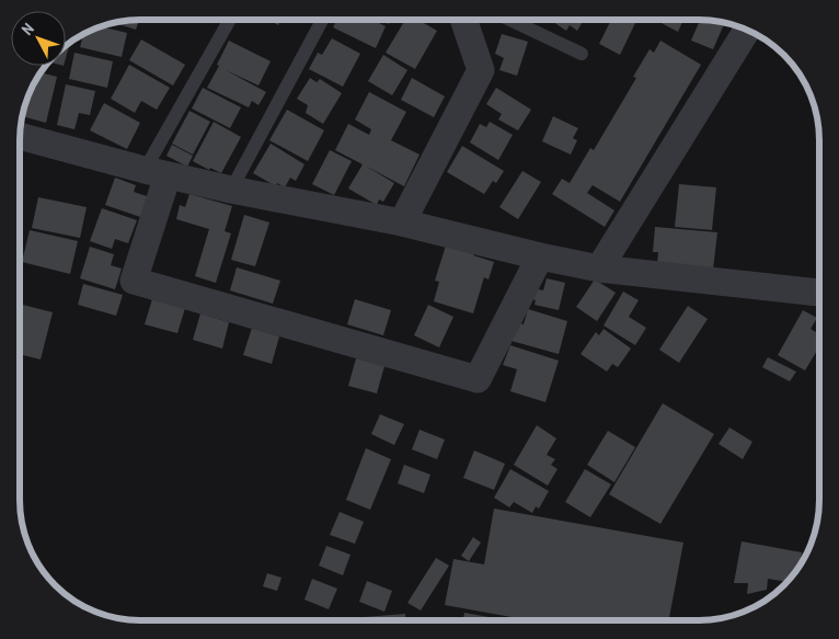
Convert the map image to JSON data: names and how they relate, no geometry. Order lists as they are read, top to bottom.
{
  "north": "top left"
}
